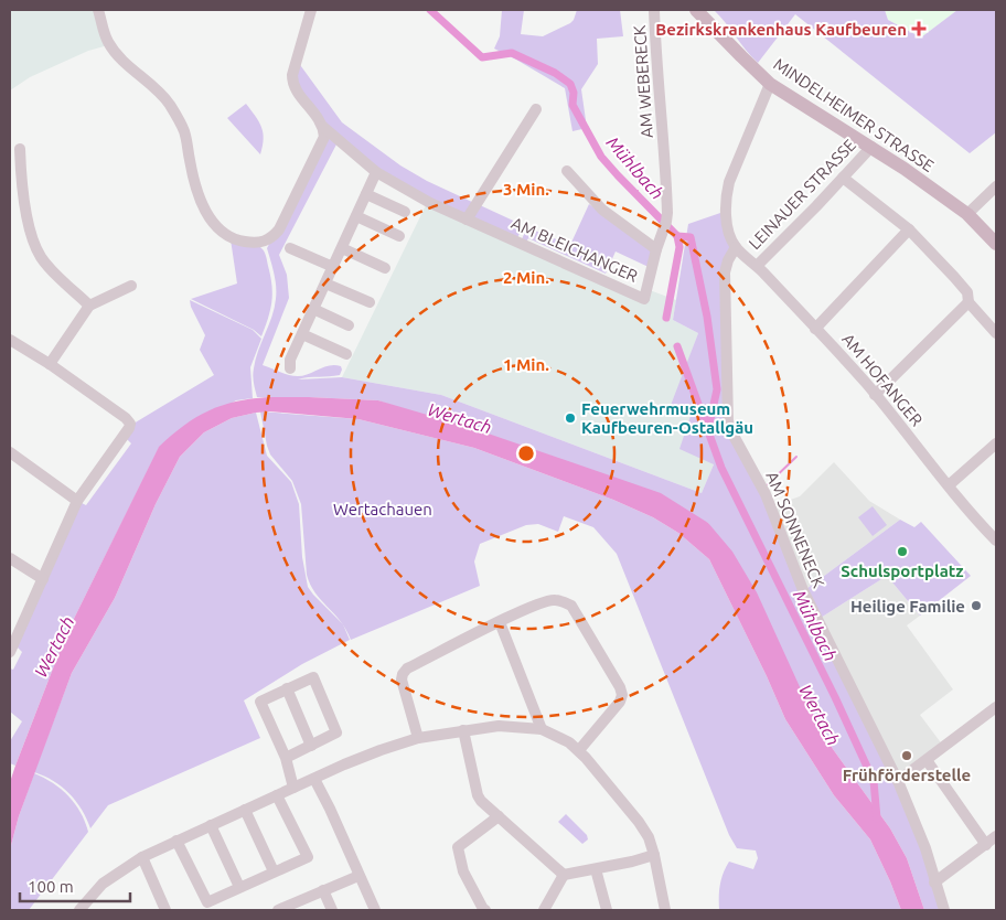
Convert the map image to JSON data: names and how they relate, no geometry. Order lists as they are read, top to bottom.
{
  "streets": {
    "main road": ["MINDELHEIMER STRASSE"],
    "street": [
      "AM WEBERECK",
      "LEINAUER STRASSE",
      "AM BLEICHANGER",
      "AM HOFANGER",
      "AM SONNENECK"
    ]
  },
  "crossings": [
    ["AM WEBERECK", "AM BLEICHANGER"],
    ["MINDELHEIMER STRASSE", "LEINAUER STRASSE"],
    ["LEINAUER STRASSE", "AM HOFANGER"],
    ["AM HOFANGER", "AM SONNENECK"]
  ],
  "water": ["Mühlbach", "Wertach"],
  "parks": ["Wertachauen"],
  "places": {
    "health": ["Bezirkskrankenhaus Kaufbeuren"],
    "other": [
      "Feuerwehrmuseum Kaufbeuren-Ostallgäu",
      "Schulsportplatz",
      "Heilige Familie",
      "Frühförderstelle"
    ]
  },
  "scale_bar": "100 m",
  "rings": ["3 Min.", "2 Min.", "1 Min."]
}
